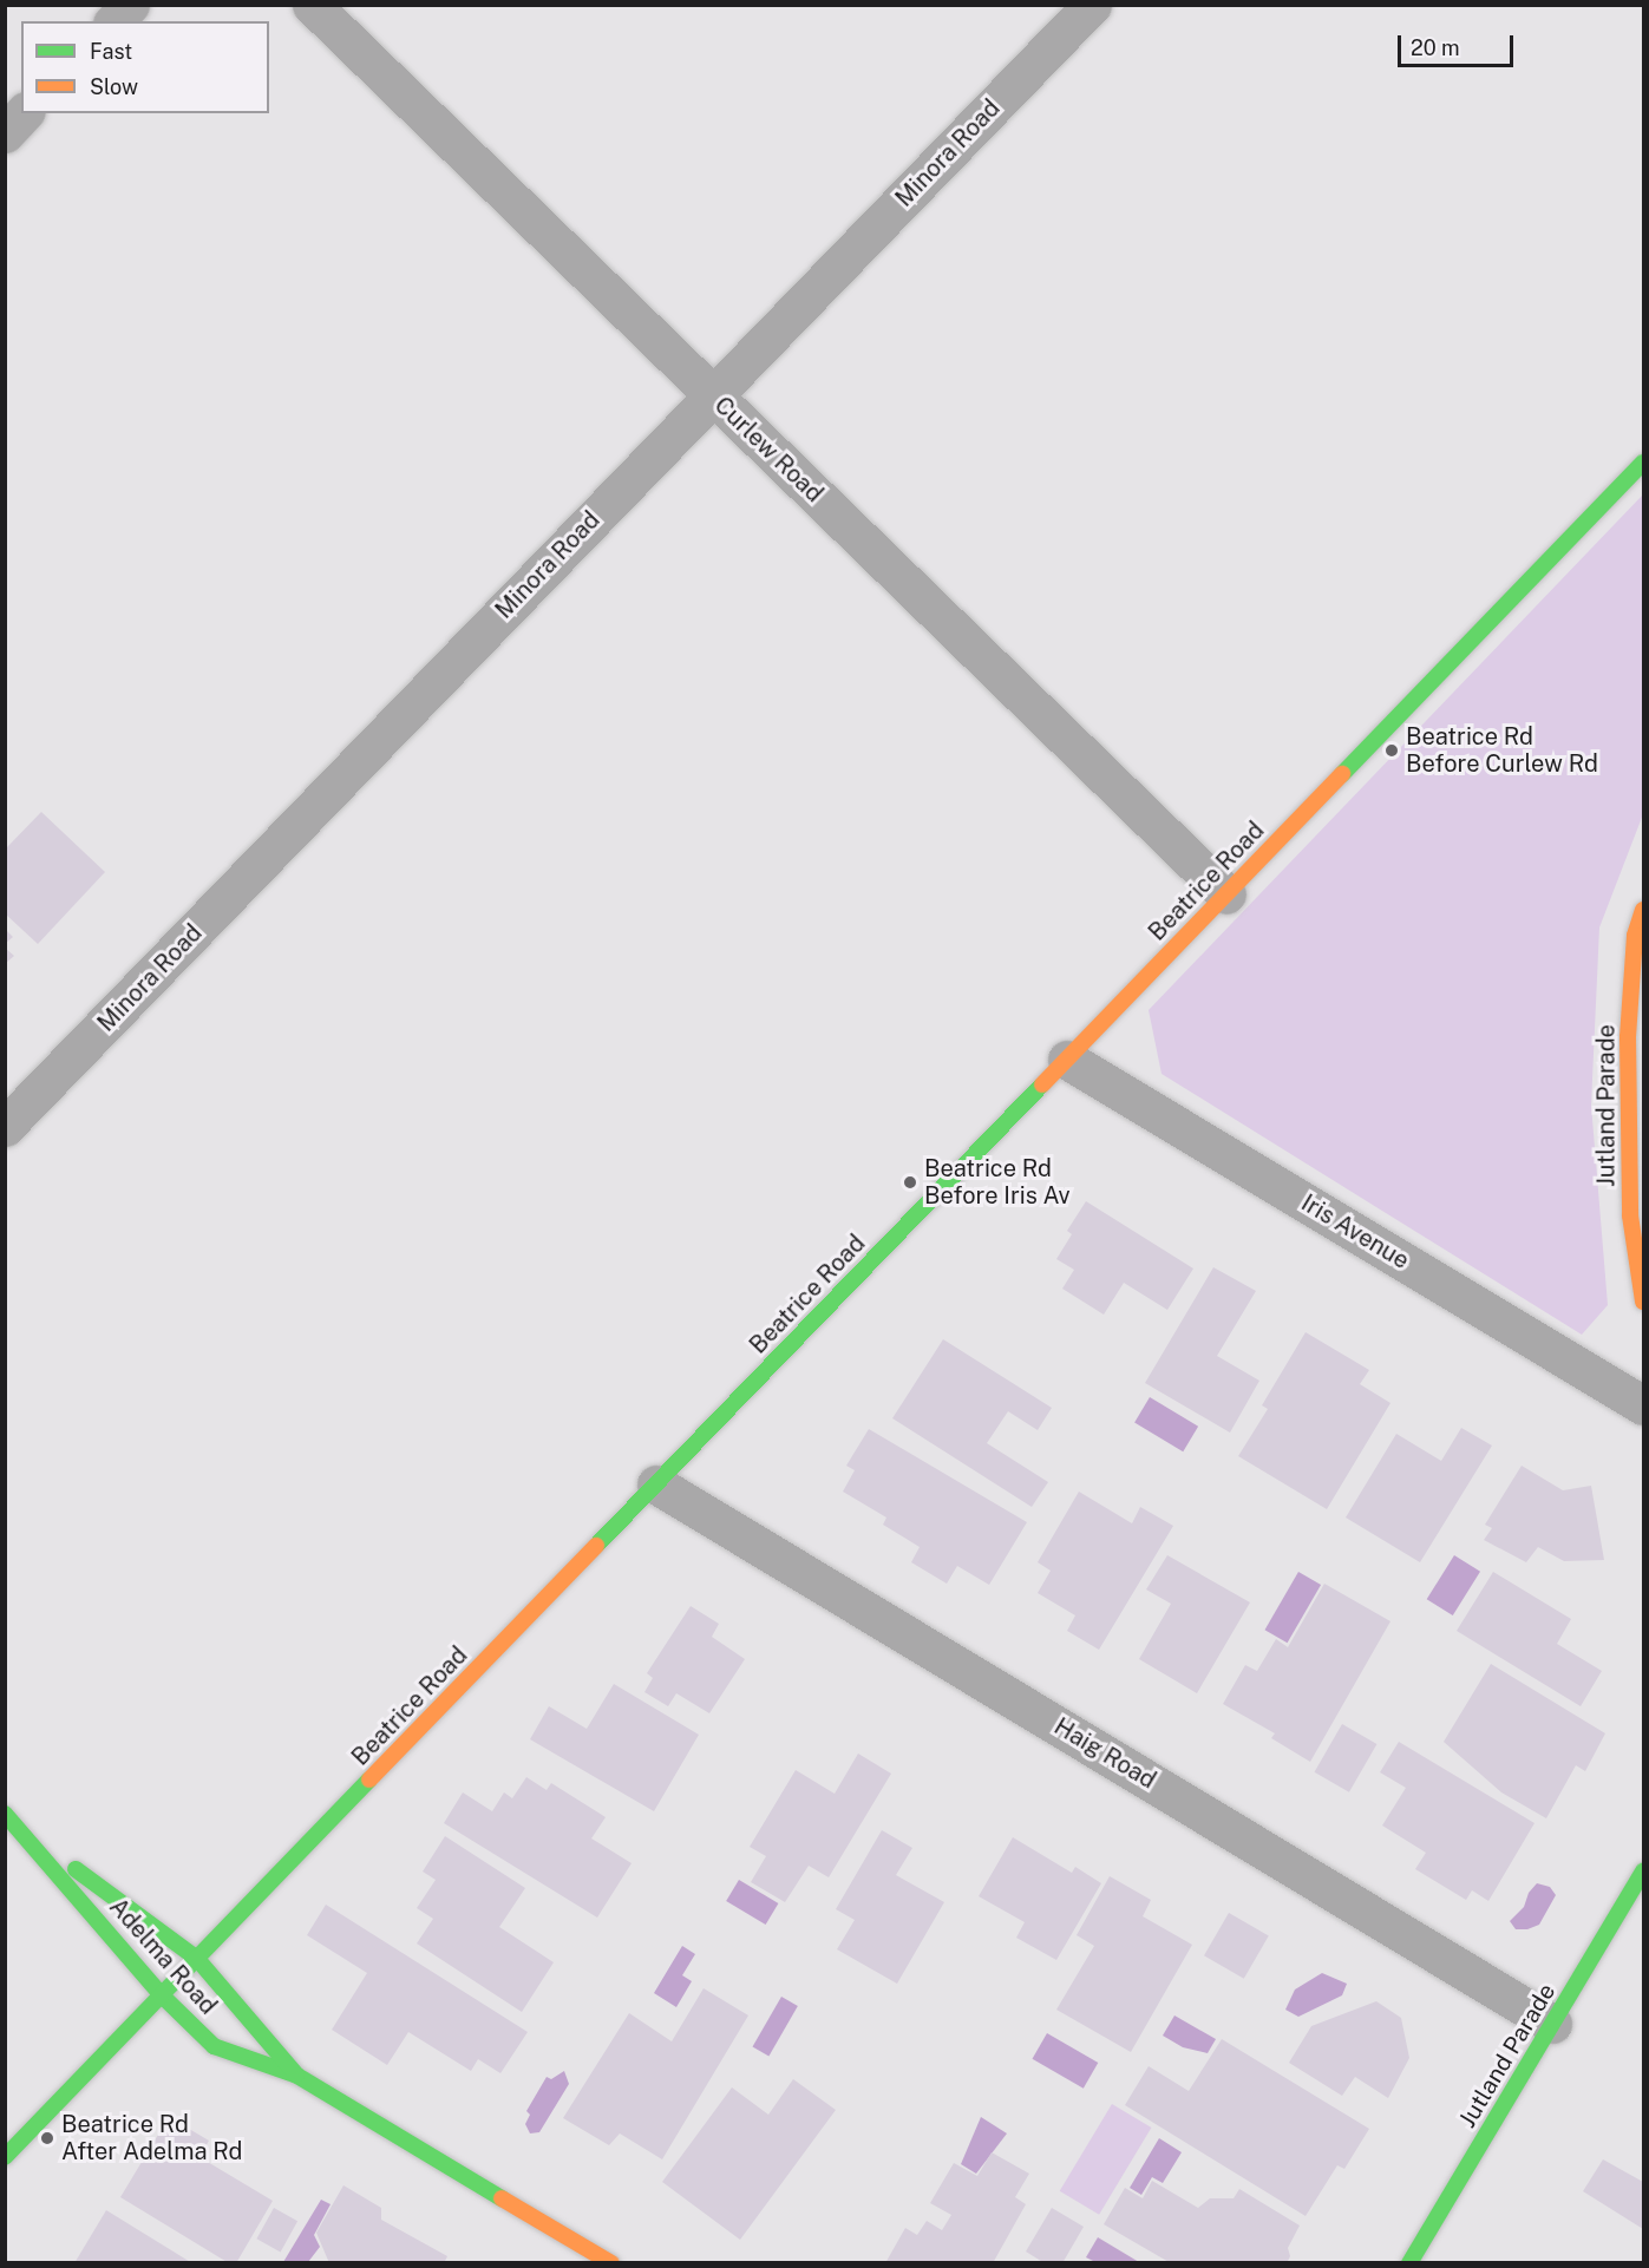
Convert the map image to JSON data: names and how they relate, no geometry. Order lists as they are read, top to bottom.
{
  "streets": {
    "street": [
      "Minora Road",
      "Curlew Road",
      "Beatrice Road",
      "Jutland Parade",
      "Iris Avenue",
      "Haig Road",
      "Adelma Road"
    ]
  },
  "crossings": [
    ["Minora Road", "Curlew Road"],
    ["Curlew Road", "Beatrice Road"],
    ["Beatrice Road", "Iris Avenue"],
    ["Beatrice Road", "Haig Road"],
    ["Beatrice Road", "Adelma Road"],
    ["Jutland Parade", "Haig Road"]
  ],
  "places": ["Beatrice Rd Before Curlew Rd", "Beatrice Rd Before Iris Av", "Beatrice Rd After Adelma Rd"],
  "legend": ["Fast", "Slow"],
  "scale_bar": "20 m"
}
